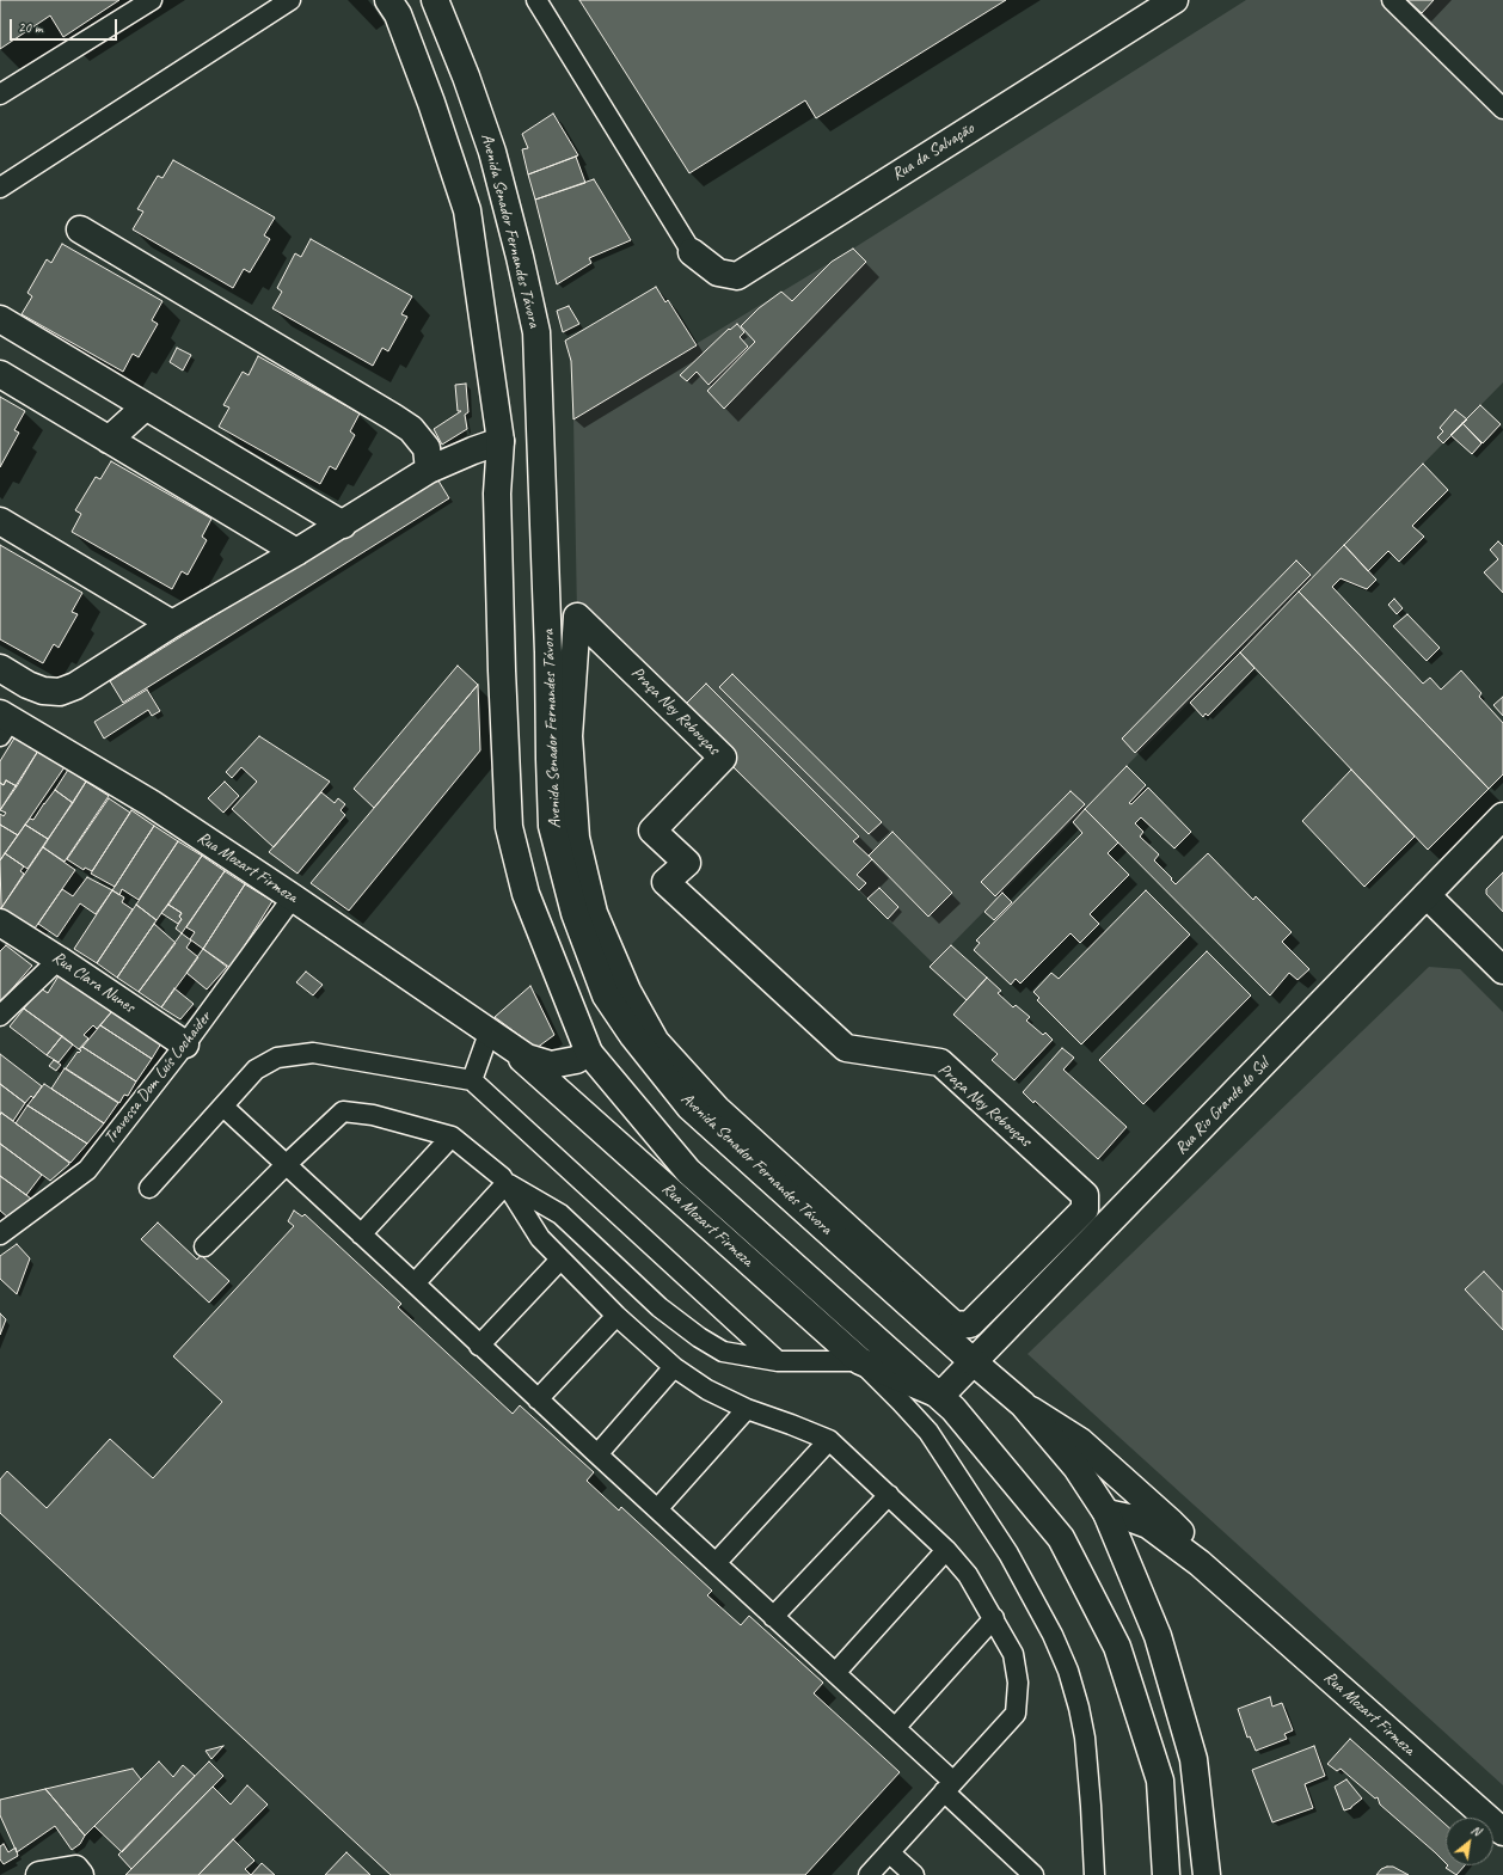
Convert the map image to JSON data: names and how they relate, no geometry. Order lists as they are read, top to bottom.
{
  "streets": {
    "street": [
      "Rua da Salvação",
      "Avenida Senador Fernandes Távora",
      "Praça Ney Rebouças",
      "Rua Mozart Firmeza",
      "Rua Clara Nunes",
      "Rua Rio Grande do Sul"
    ],
    "lane": ["Travessa Dom Luís Lochaider"]
  },
  "crossings": [
    ["Avenida Senador Fernandes Távora", "Rua Mozart Firmeza"],
    ["Avenida Senador Fernandes Távora", "Rua Rio Grande do Sul"],
    ["Rua Mozart Firmeza", "Travessa Dom Luís Lochaider"],
    ["Rua Mozart Firmeza", "Rua Rio Grande do Sul"],
    ["Rua Clara Nunes", "Travessa Dom Luís Lochaider"]
  ],
  "scale_bar": "20 m",
  "north": "top right"
}
